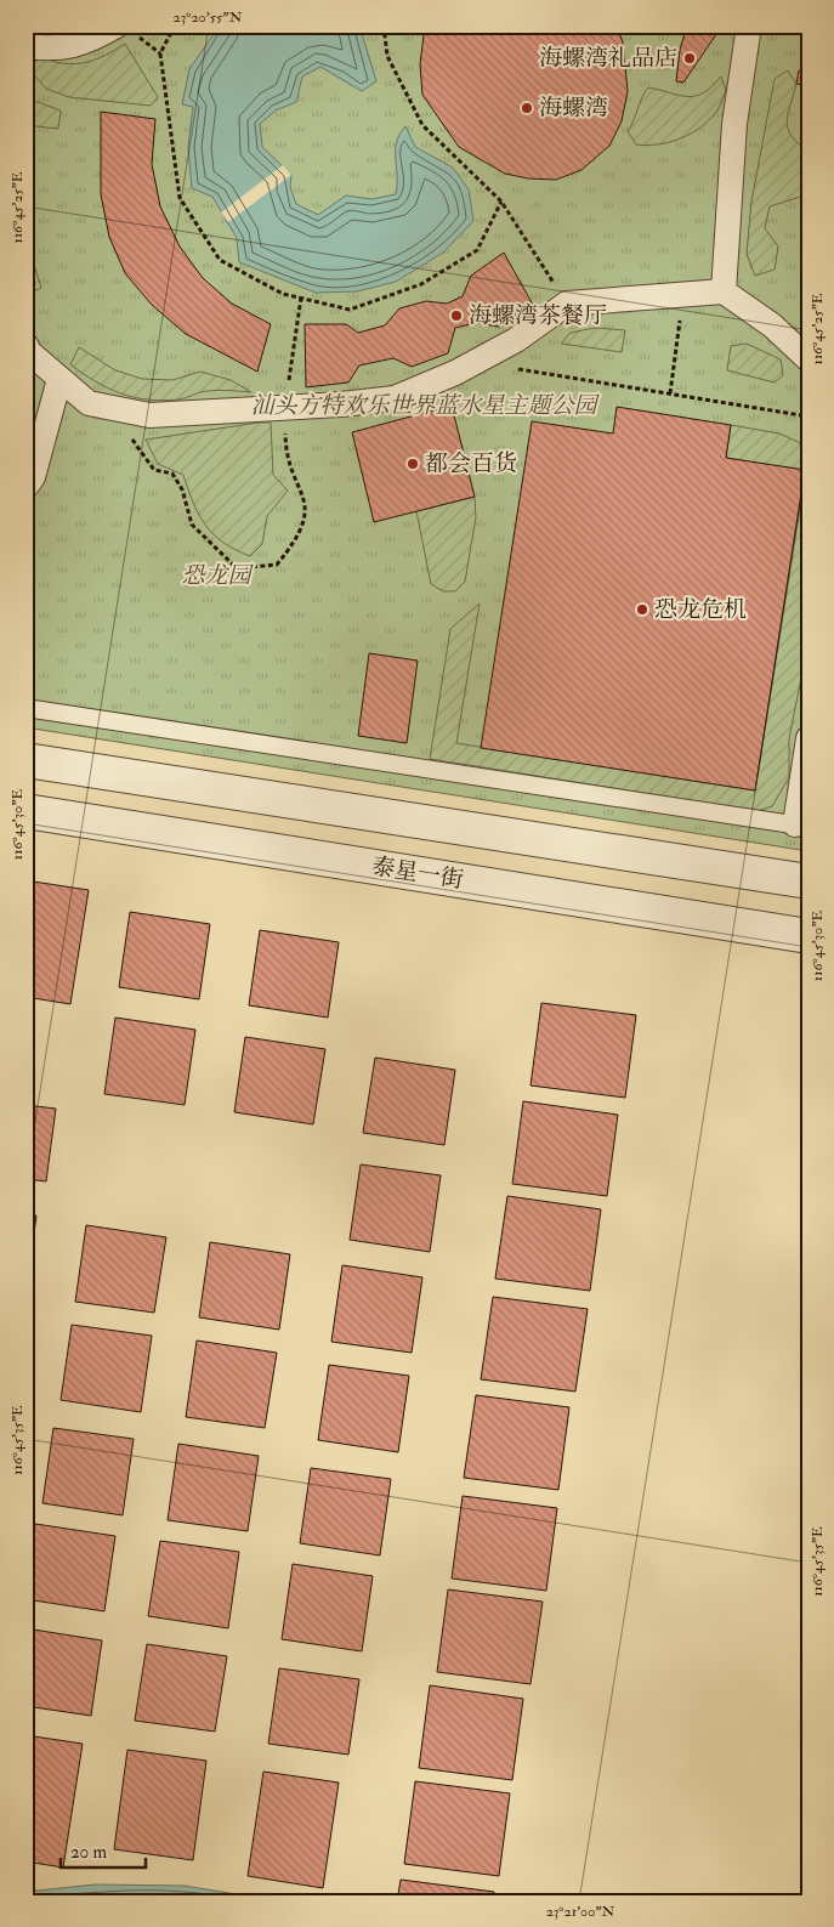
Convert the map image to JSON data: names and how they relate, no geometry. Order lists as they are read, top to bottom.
{
  "streets": {
    "street": ["泰星一街"]
  },
  "parks": ["汕头方特欢乐世界蓝水星主题公园", "恐龙园"],
  "places": [
    "海螺湾礼品店",
    "海螺湾",
    "海螺湾茶餐厅",
    "都会百货",
    "恐龙危机"
  ],
  "scale_bar": "20 m",
  "coordinates": [
    "23°20'55\"N",
    "116°45'25\"E",
    "116°45'30\"E",
    "116°45'35\"E",
    "23°21'00\"N"
  ]
}
